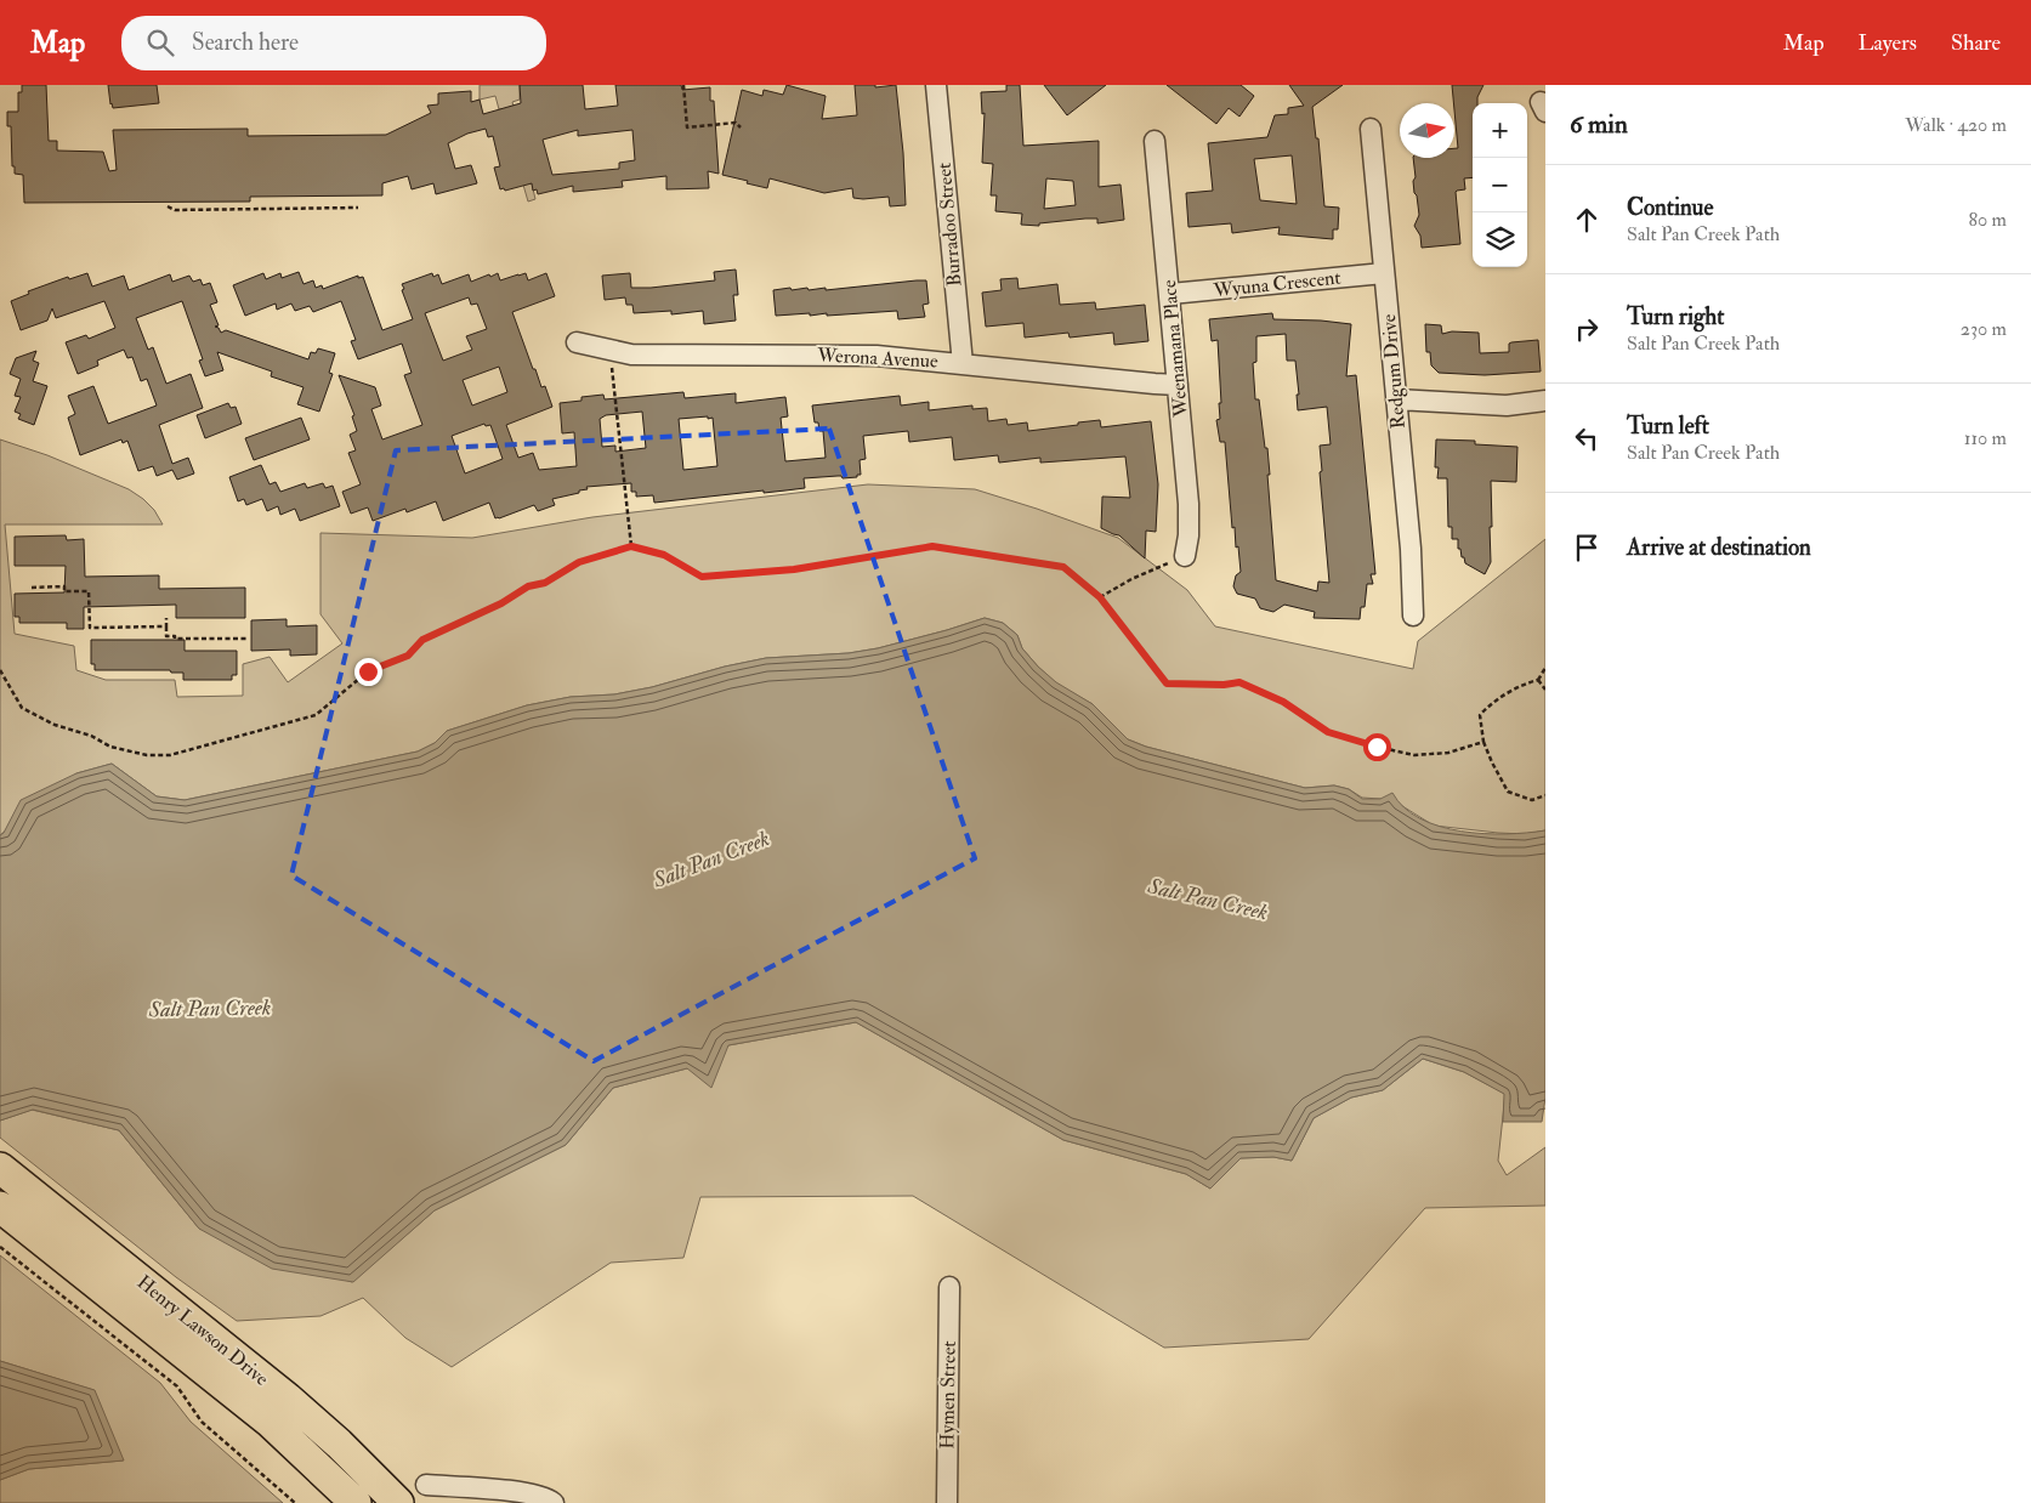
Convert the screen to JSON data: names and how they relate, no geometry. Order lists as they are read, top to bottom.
{
  "streets": {
    "main road": ["Henry Lawson Drive"],
    "street": [
      "Burradoo Street",
      "Wyuna Crescent",
      "Weenamana Place",
      "Werona Avenue",
      "Redgum Drive",
      "Hymen Street"
    ]
  },
  "crossings": [
    ["Burradoo Street", "Werona Avenue"],
    ["Wyuna Crescent", "Weenamana Place"],
    ["Wyuna Crescent", "Redgum Drive"],
    ["Weenamana Place", "Werona Avenue"]
  ],
  "water": ["Salt Pan Creek"],
  "north": "right",
  "page": {
    "header": "Map",
    "search": "Search here",
    "nav": ["Map", "Layers", "Share"],
    "heading": ["6 min", "Walk · 420 m"],
    "map_buttons": ["+", "−"],
    "list": [
      ["Continue", "Salt Pan Creek Path", "80 m"],
      ["Turn right", "Salt Pan Creek Path", "230 m"],
      ["Turn left", "Salt Pan Creek Path", "110 m"],
      "Arrive at destination"
    ]
  }
}
